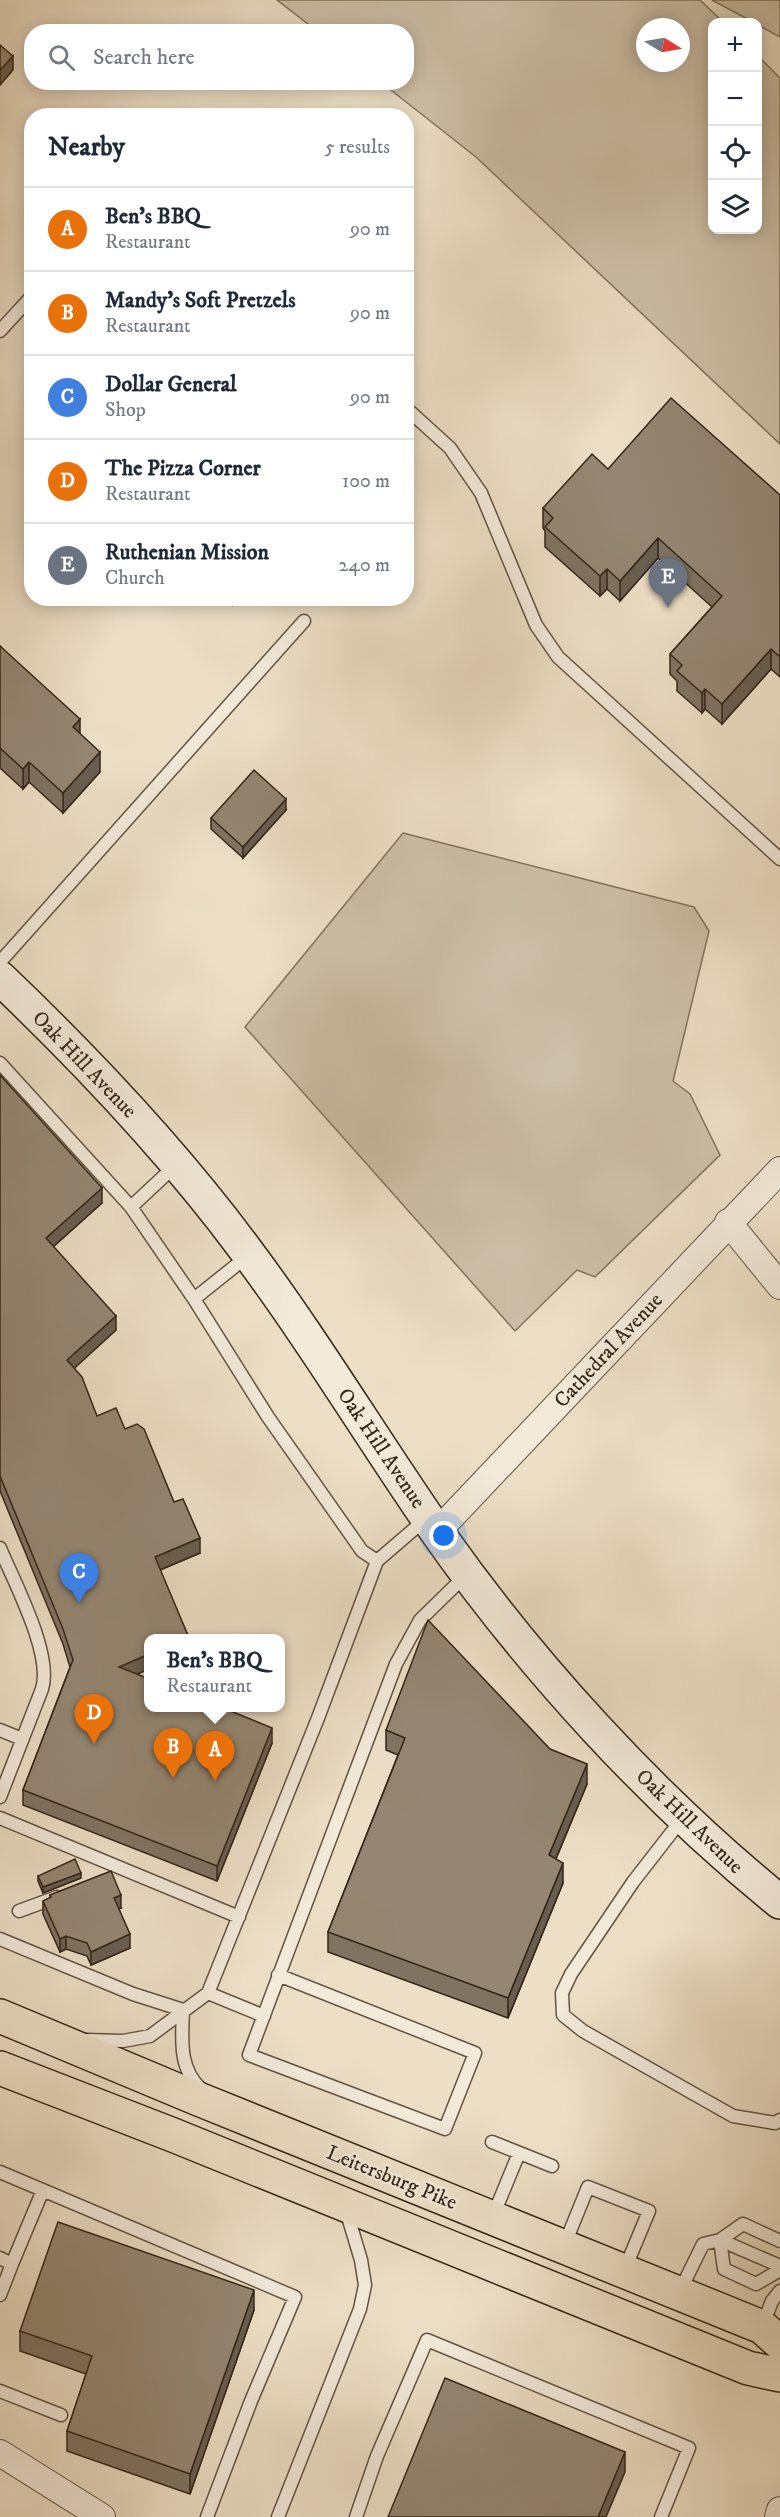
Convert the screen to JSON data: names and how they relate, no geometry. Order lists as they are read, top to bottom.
{
  "streets": {
    "main road": ["Leitersburg Pike"],
    "street": ["Oak Hill Avenue", "Cathedral Avenue"]
  },
  "crossings": [
    ["Oak Hill Avenue", "Cathedral Avenue"]
  ],
  "north": "right",
  "page": {
    "map_buttons": ["+", "−"],
    "search": "Search here",
    "heading": ["Nearby", "5 results"],
    "list": [
      {
        "mark": "A",
        "name": "Ben's BBQ",
        "note": "Restaurant",
        "value": "90 m"
      },
      {
        "mark": "B",
        "name": "Mandy's Soft Pretzels",
        "note": "Restaurant",
        "value": "90 m"
      },
      {
        "mark": "C",
        "name": "Dollar General",
        "note": "Shop",
        "value": "90 m"
      },
      {
        "mark": "D",
        "name": "The Pizza Corner",
        "note": "Restaurant",
        "value": "100 m"
      },
      {
        "mark": "E",
        "name": "Ruthenian Mission",
        "note": "Church",
        "value": "240 m"
      }
    ],
    "pins": [
      "E",
      "C",
      "D",
      "B",
      "A"
    ],
    "popup": ["Ben's BBQ", "Restaurant"]
  }
}
